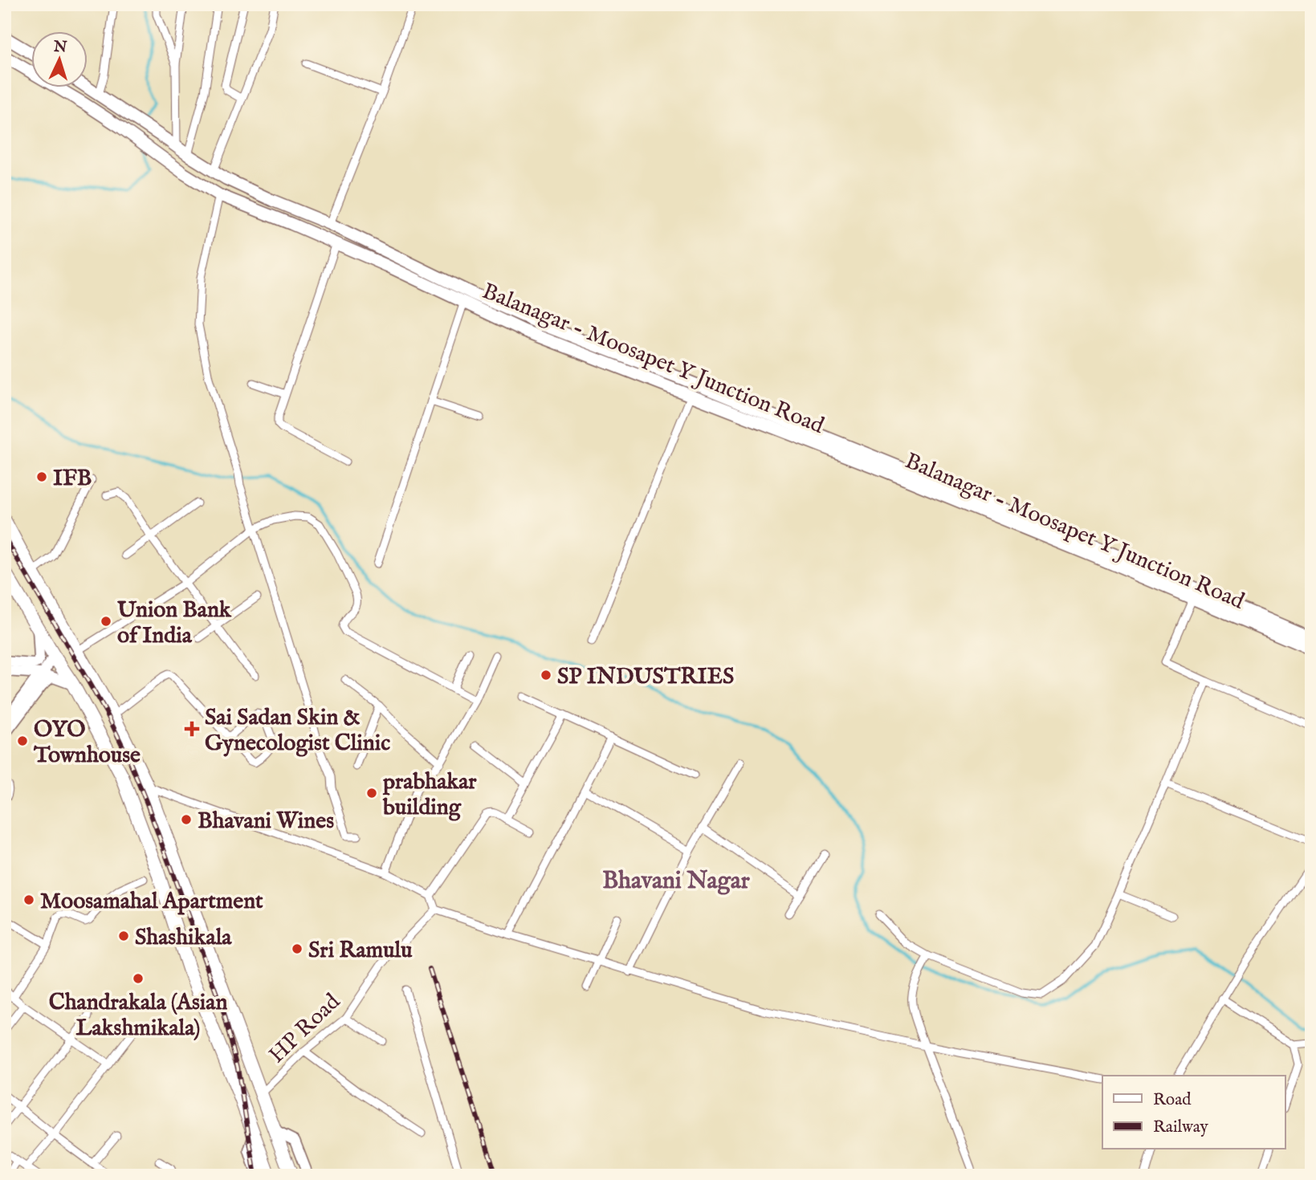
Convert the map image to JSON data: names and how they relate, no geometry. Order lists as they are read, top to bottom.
{
  "streets": {
    "main road": ["Balanagar - Moosapet Y Junction Road"],
    "street": ["HP Road"]
  },
  "districts": ["Bhavani Nagar"],
  "places": {
    "other": [
      "IFB",
      "Union Bank of India",
      "SP INDUSTRIES",
      "OYO Townhouse",
      "prabhakar building",
      "Bhavani Wines",
      "Moosamahal Apartment",
      "Shashikala",
      "Sri Ramulu",
      "Chandrakala (Asian Lakshmikala)"
    ],
    "health": ["Sai Sadan Skin & Gynecologist Clinic"]
  },
  "legend": ["Road", "Railway"],
  "north": "top"
}
